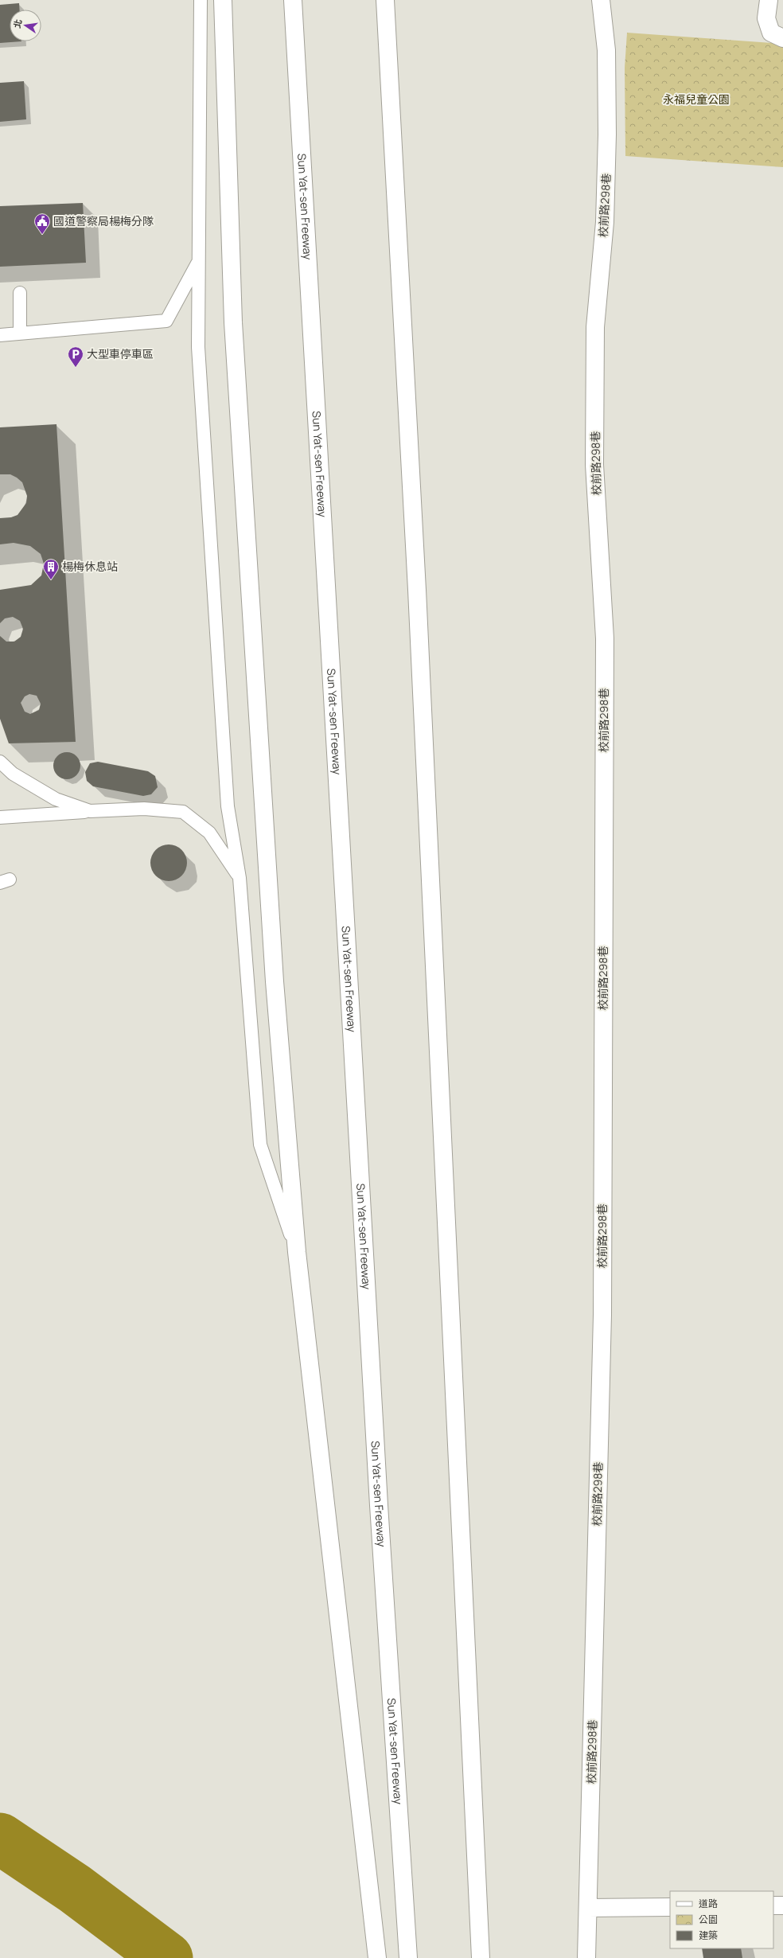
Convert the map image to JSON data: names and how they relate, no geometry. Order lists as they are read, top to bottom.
{
  "streets": {
    "main road": ["校前路298巷", "Sun Yat-sen Freeway"]
  },
  "parks": ["永福兒童公園"],
  "places": {
    "public building": ["國道警察局楊梅分隊"],
    "parking": ["大型車停車區"],
    "building": ["楊梅休息站"]
  },
  "legend": ["道路", "公園", "建築"],
  "north": "left"
}
